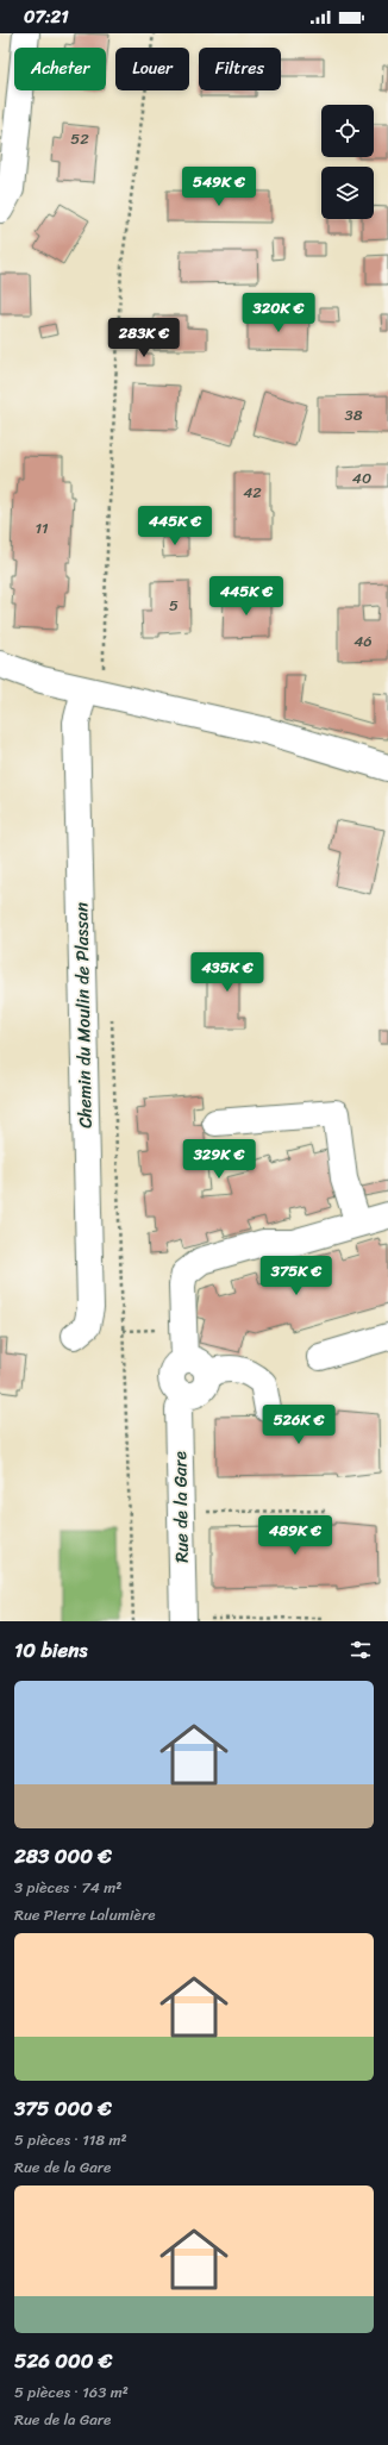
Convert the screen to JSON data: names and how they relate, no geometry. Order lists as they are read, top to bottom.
{
  "streets": {
    "street": ["Chemin du Moulin de Plassan", "Rue de la Gare"]
  },
  "house_numbers": [
    "52",
    "38",
    "40",
    "42",
    "11",
    "5",
    "46"
  ],
  "page": {
    "status": "07:21",
    "chip": ["Acheter", "Louer", "Filtres"],
    "price": [
      "549K €",
      "320K €",
      "283K €",
      "445K €",
      "445K €",
      "435K €",
      "329K €",
      "375K €",
      "526K €",
      "489K €"
    ],
    "heading": "10 biens",
    "list": [
      {
        "name": "283 000 €",
        "note": "3 pièces · 74 m² · Rue Pierre Lalumière"
      },
      {
        "name": "375 000 €",
        "note": "5 pièces · 118 m² · Rue de la Gare"
      },
      {
        "name": "526 000 €",
        "note": "5 pièces · 163 m² · Rue de la Gare"
      }
    ]
  }
}
